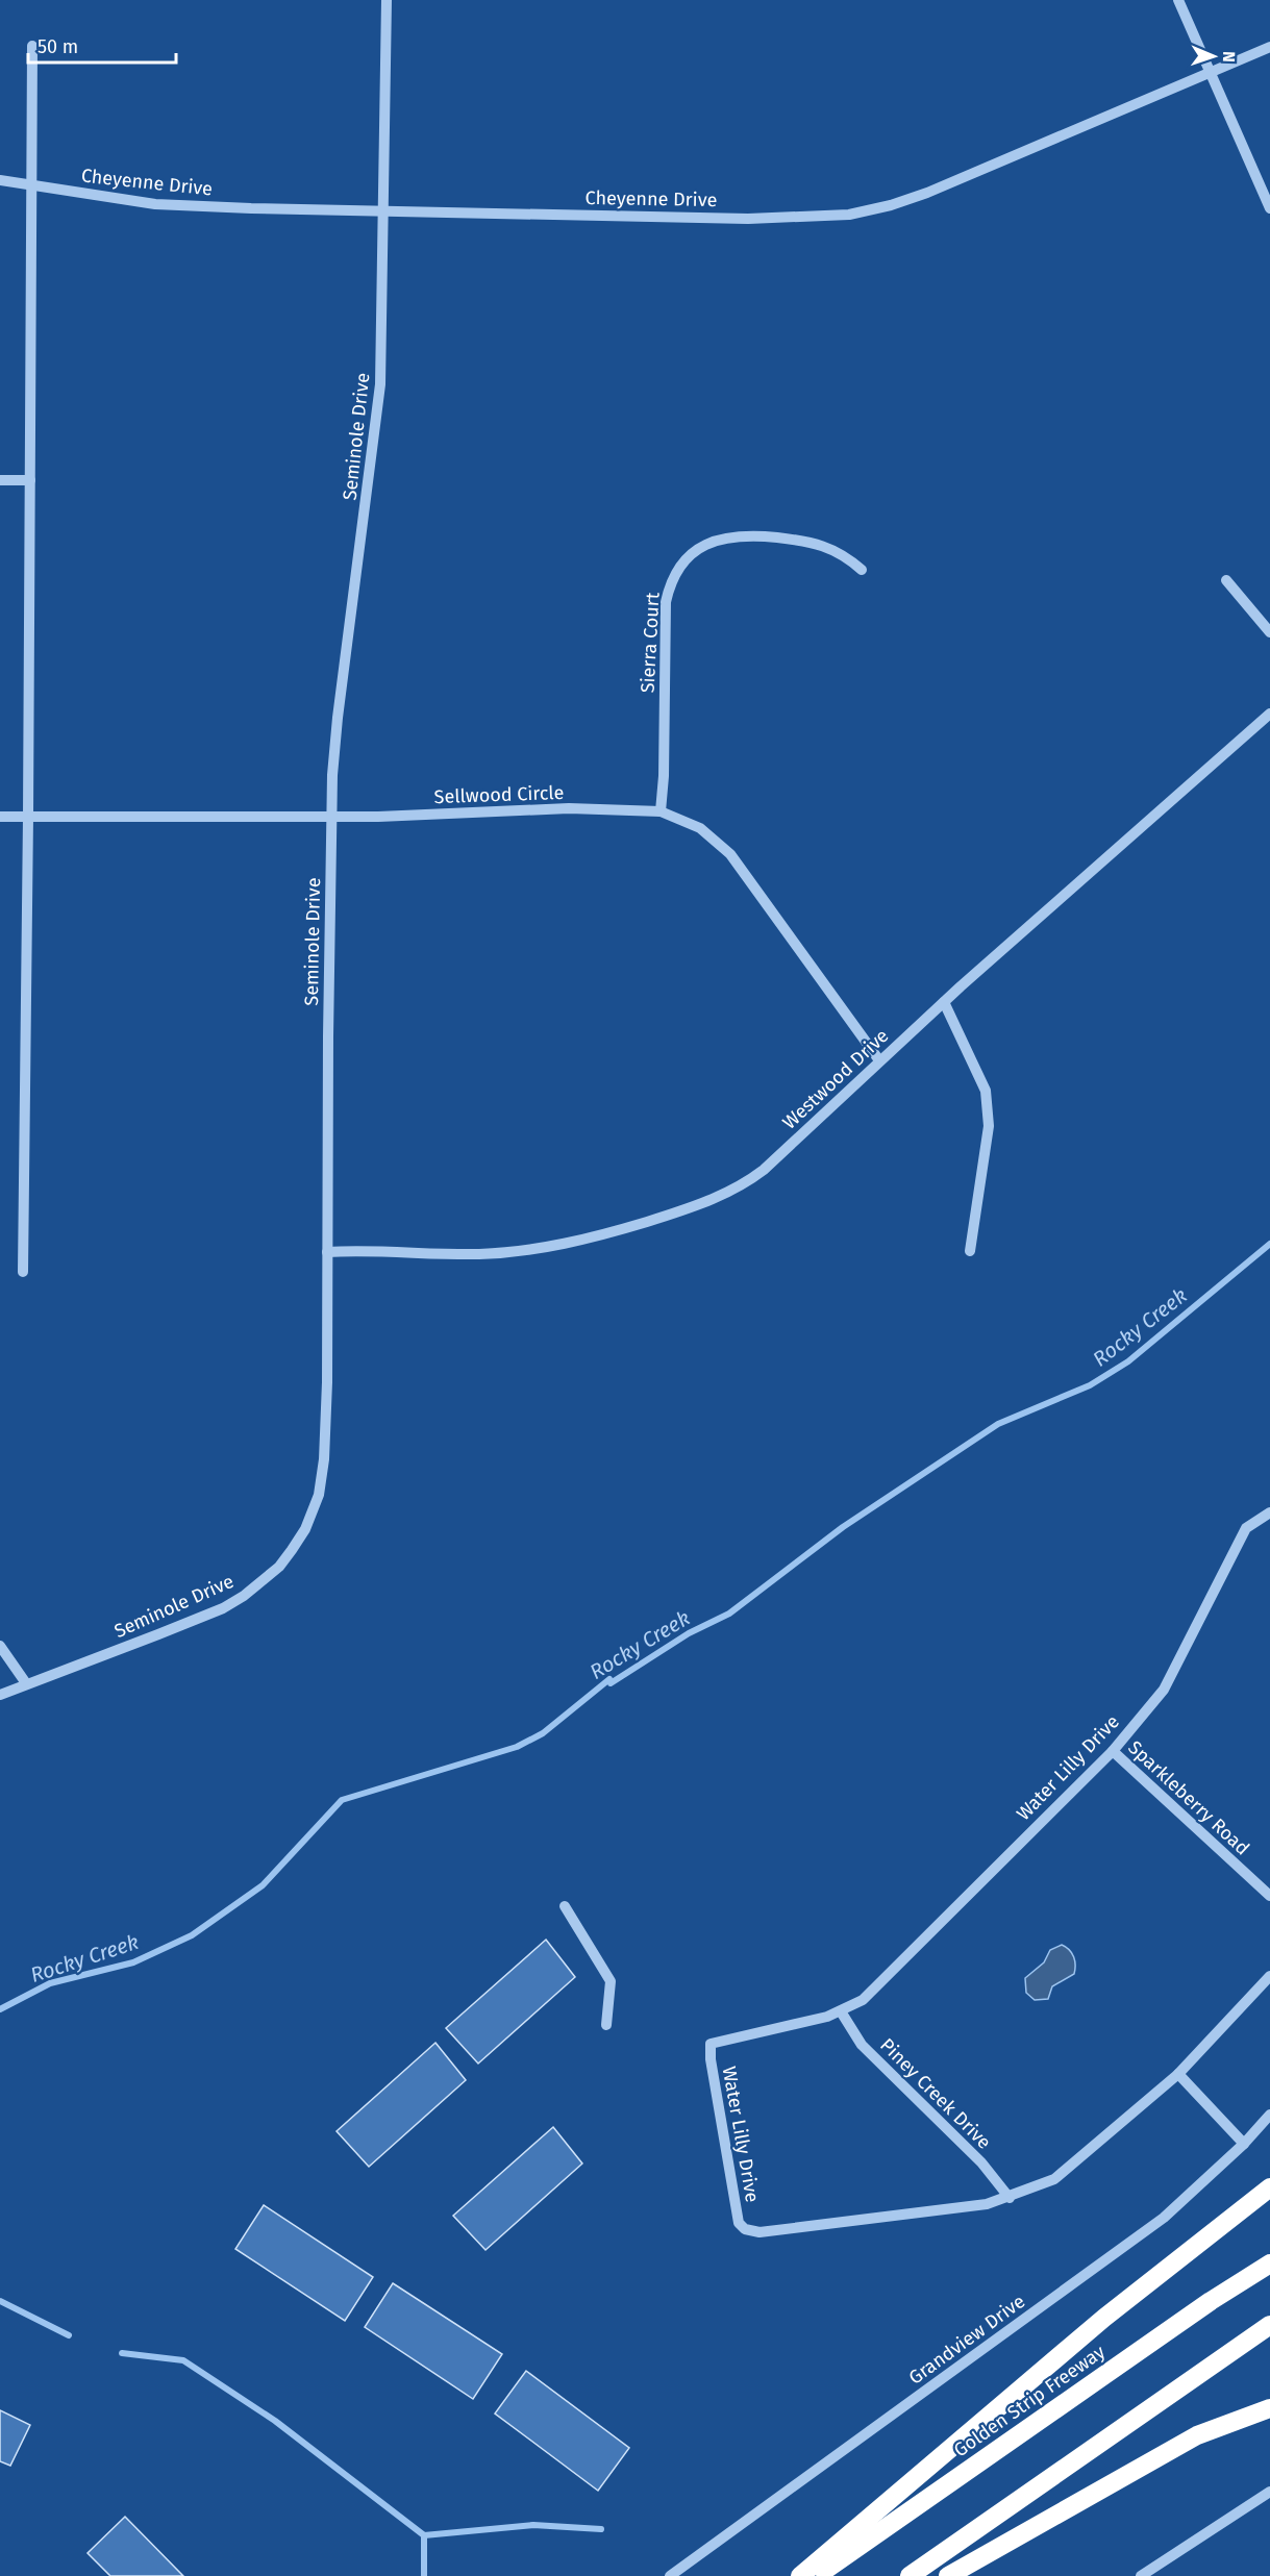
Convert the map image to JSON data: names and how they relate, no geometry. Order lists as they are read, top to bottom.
{
  "streets": {
    "highway": ["Golden Strip Freeway"],
    "street": [
      "Cheyenne Drive",
      "Seminole Drive",
      "Sierra Court",
      "Sellwood Circle",
      "Westwood Drive",
      "Water Lilly Drive",
      "Sparkleberry Road",
      "Piney Creek Drive",
      "Grandview Drive"
    ]
  },
  "crossings": [
    ["Cheyenne Drive", "Seminole Drive"],
    ["Seminole Drive", "Sellwood Circle"],
    ["Seminole Drive", "Westwood Drive"],
    ["Sierra Court", "Sellwood Circle"],
    ["Sellwood Circle", "Westwood Drive"],
    ["Water Lilly Drive", "Sparkleberry Road"],
    ["Water Lilly Drive", "Piney Creek Drive"]
  ],
  "water": ["Rocky Creek"],
  "scale_bar": "50 m",
  "north": "right"
}
